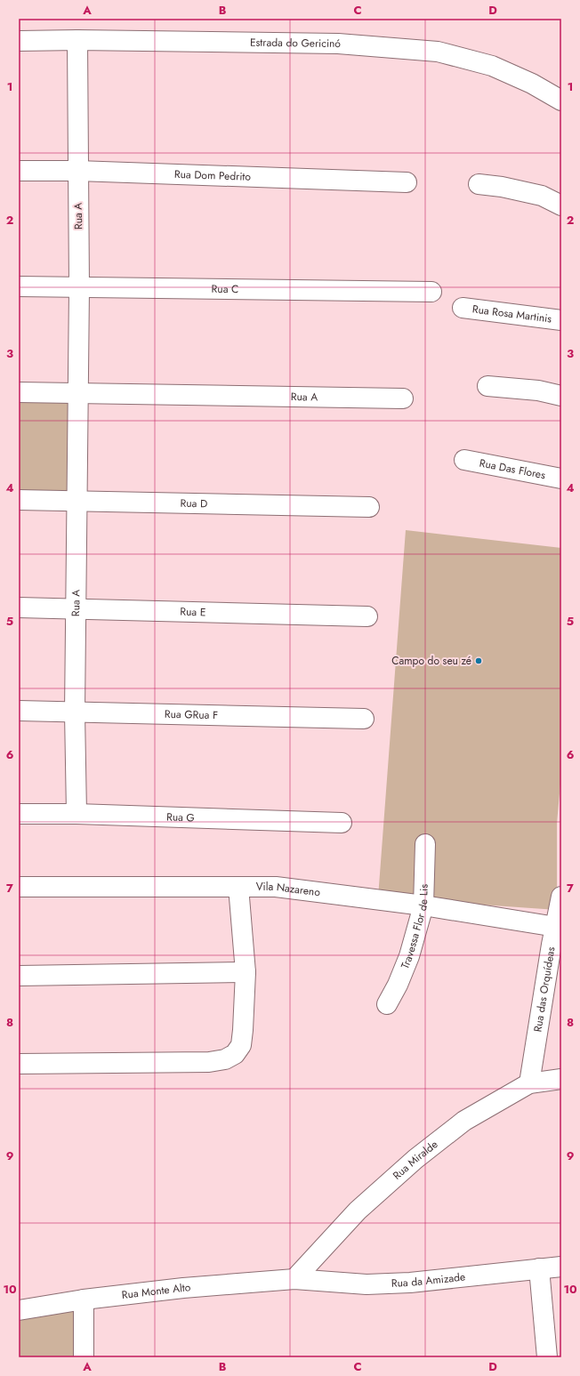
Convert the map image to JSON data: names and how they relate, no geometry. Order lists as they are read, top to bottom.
{
  "streets": {
    "street": [
      "Estrada do Gericinó",
      "Rua Dom Pedrito",
      "Rua A",
      "Rua C",
      "Rua Rosa Martinis",
      "Rua Das Flores",
      "Rua D",
      "Rua E",
      "Rua GRua F",
      "Rua G",
      "Vila Nazareno",
      "Travessa Flor de Lis",
      "Rua das Orquídeas",
      "Rua Miralde",
      "Rua da Amizade",
      "Rua Monte Alto"
    ]
  },
  "crossings": [
    ["Estrada do Gericinó", "Rua A"],
    ["Rua Dom Pedrito", "Rua A"],
    ["Rua A", "Rua C"],
    ["Rua A", "Rua D"],
    ["Rua A", "Rua E"],
    ["Rua A", "Rua GRua F"],
    ["Rua A", "Rua G"],
    ["Vila Nazareno", "Travessa Flor de Lis"],
    ["Vila Nazareno", "Rua das Orquídeas"],
    ["Rua das Orquídeas", "Rua Miralde"],
    ["Rua Miralde", "Rua da Amizade"],
    ["Rua Miralde", "Rua Monte Alto"],
    ["Rua da Amizade", "Rua Monte Alto"]
  ],
  "places": ["Campo do seu zé"],
  "grid": {
    "columns": [
      "A",
      "B",
      "C",
      "D"
    ],
    "rows": [
      "1",
      "2",
      "3",
      "4",
      "5",
      "6",
      "7",
      "8",
      "9",
      "10"
    ]
  }
}
